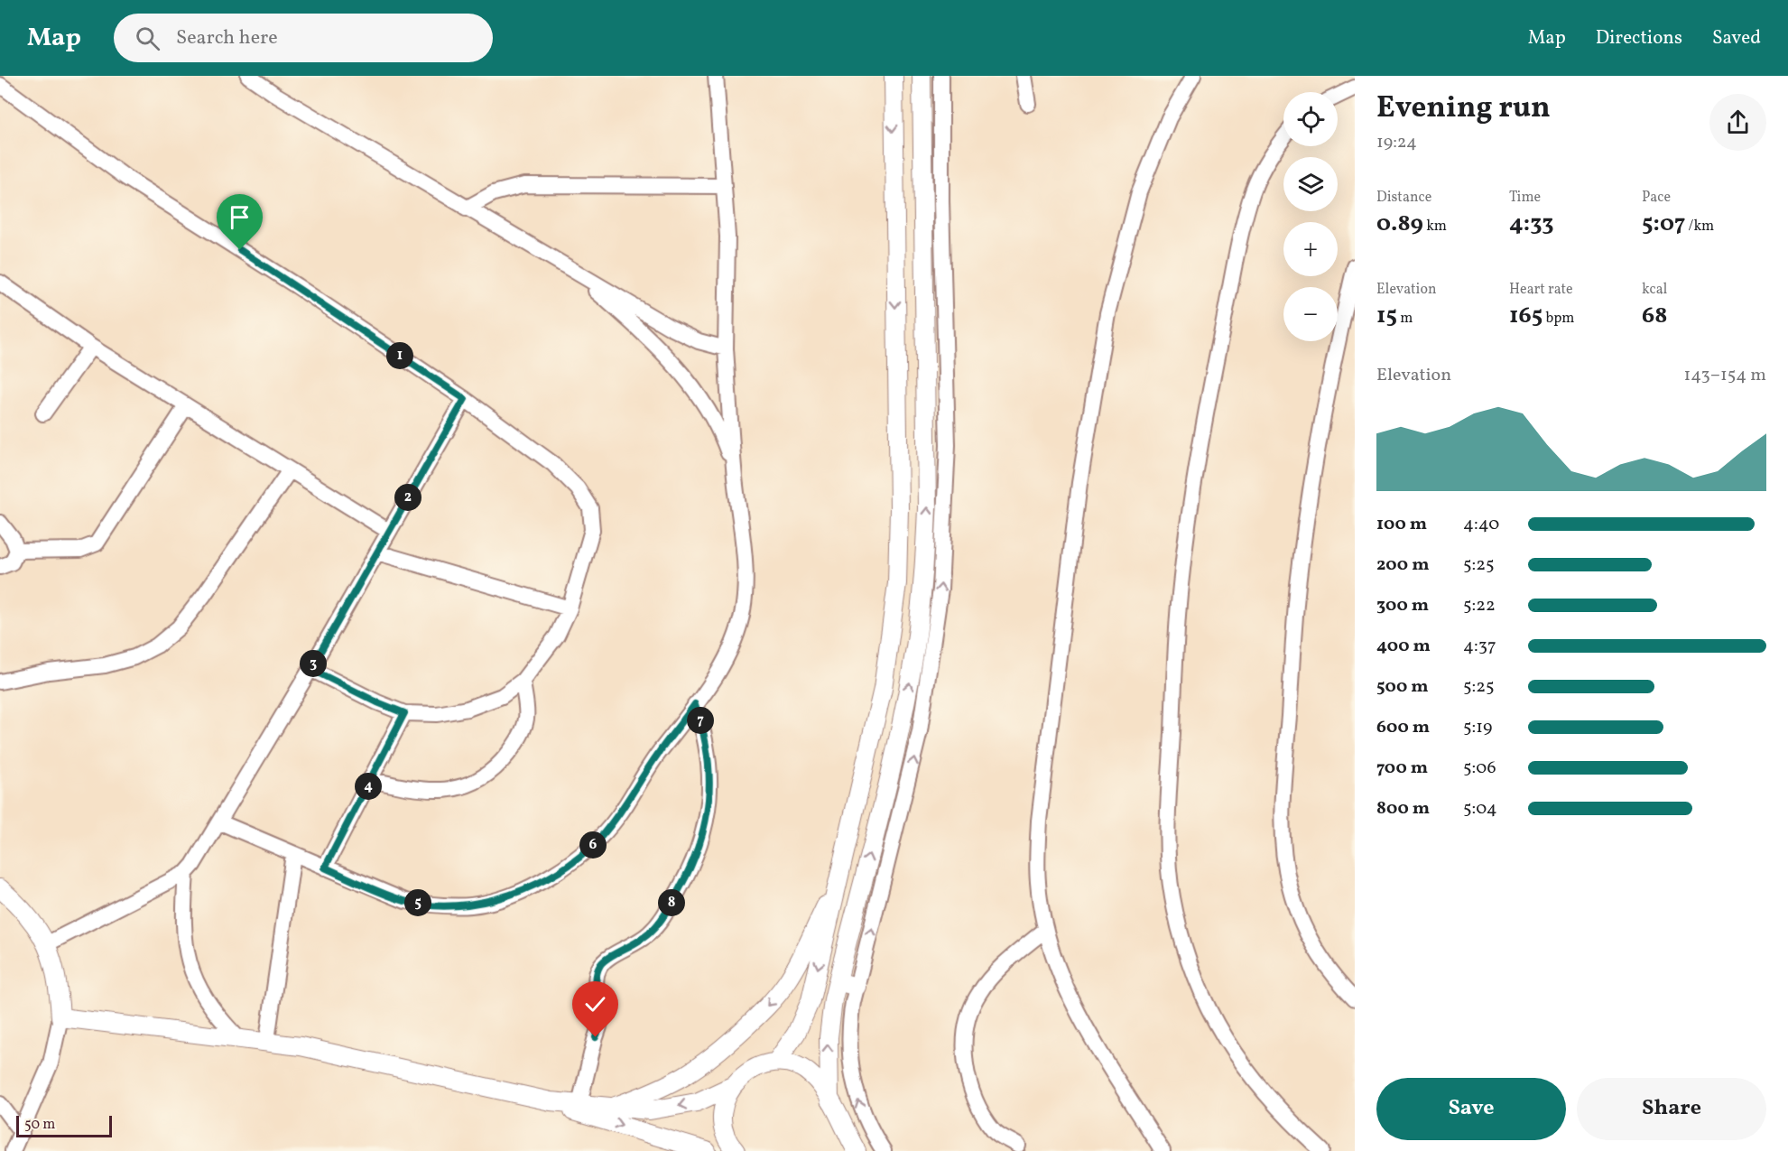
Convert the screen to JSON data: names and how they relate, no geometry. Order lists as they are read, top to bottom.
{
  "scale_bar": "50 m",
  "page": {
    "header": "Map",
    "search": "Search here",
    "nav": ["Map", "Directions", "Saved"],
    "heading": ["Evening run", "19:24"],
    "map_buttons": ["+", "−"],
    "stats": [
      ["Distance", "0.89 km"],
      ["Time", "4:33"],
      ["Pace", "5:07 /km"],
      ["Elevation", "15 m"],
      ["Heart rate", "165 bpm"],
      ["kcal", "68"]
    ],
    "pins": [
      "1",
      "2",
      "3",
      "7",
      "4",
      "6",
      "5",
      "8"
    ],
    "chart": ["Elevation", "143–154 m"],
    "list": [
      {
        "name": "100 m",
        "note": "4:40"
      },
      {
        "name": "200 m",
        "note": "5:25"
      },
      {
        "name": "300 m",
        "note": "5:22"
      },
      {
        "name": "400 m",
        "note": "4:37"
      },
      {
        "name": "500 m",
        "note": "5:25"
      },
      {
        "name": "600 m",
        "note": "5:19"
      },
      {
        "name": "700 m",
        "note": "5:06"
      },
      {
        "name": "800 m",
        "note": "5:04"
      }
    ],
    "buttons": ["Save", "Share"],
    "scale": "50 m"
  }
}
